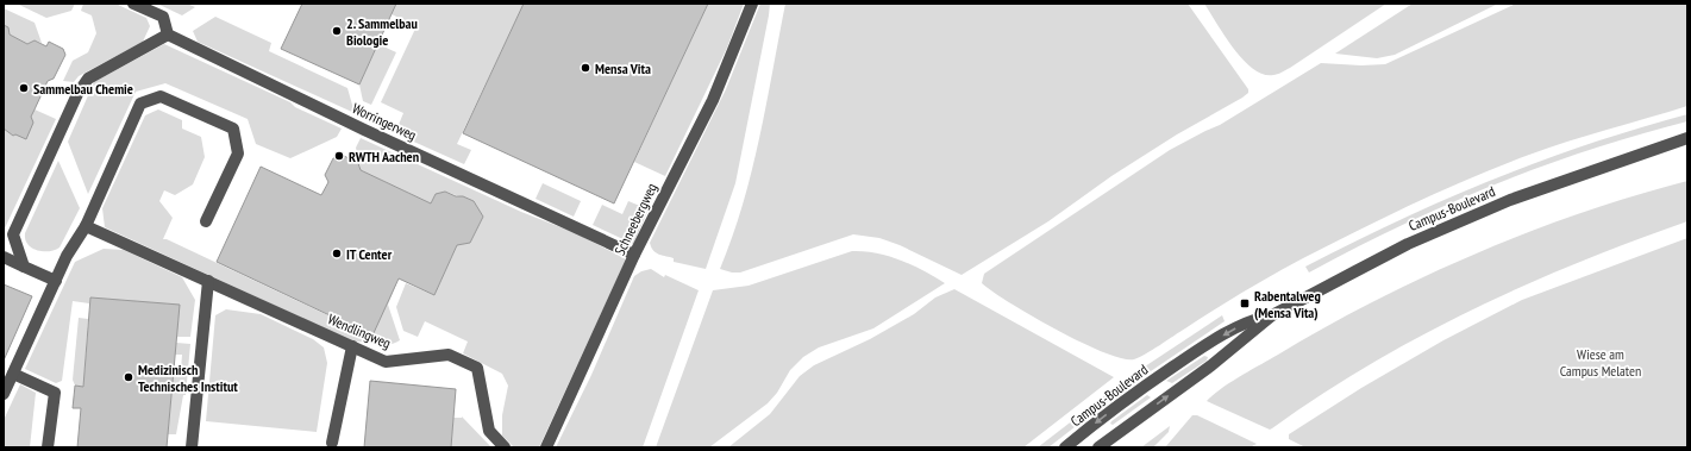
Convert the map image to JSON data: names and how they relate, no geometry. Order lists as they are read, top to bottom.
{
  "streets": {
    "street": [
      "Worringerweg",
      "Campus-Boulevard",
      "Schneebergweg",
      "Wendlingweg"
    ]
  },
  "crossings": [
    ["Worringerweg", "Schneebergweg"]
  ],
  "parks": ["Wiese am Campus Melaten"],
  "places": {
    "other": [
      "2. Sammelbau Biologie",
      "Mensa Vita",
      "Sammelbau Chemie",
      "RWTH Aachen",
      "IT Center",
      "Medizinisch Technisches Institut"
    ],
    "transit": ["Rabentalweg (Mensa Vita)"]
  }
}
